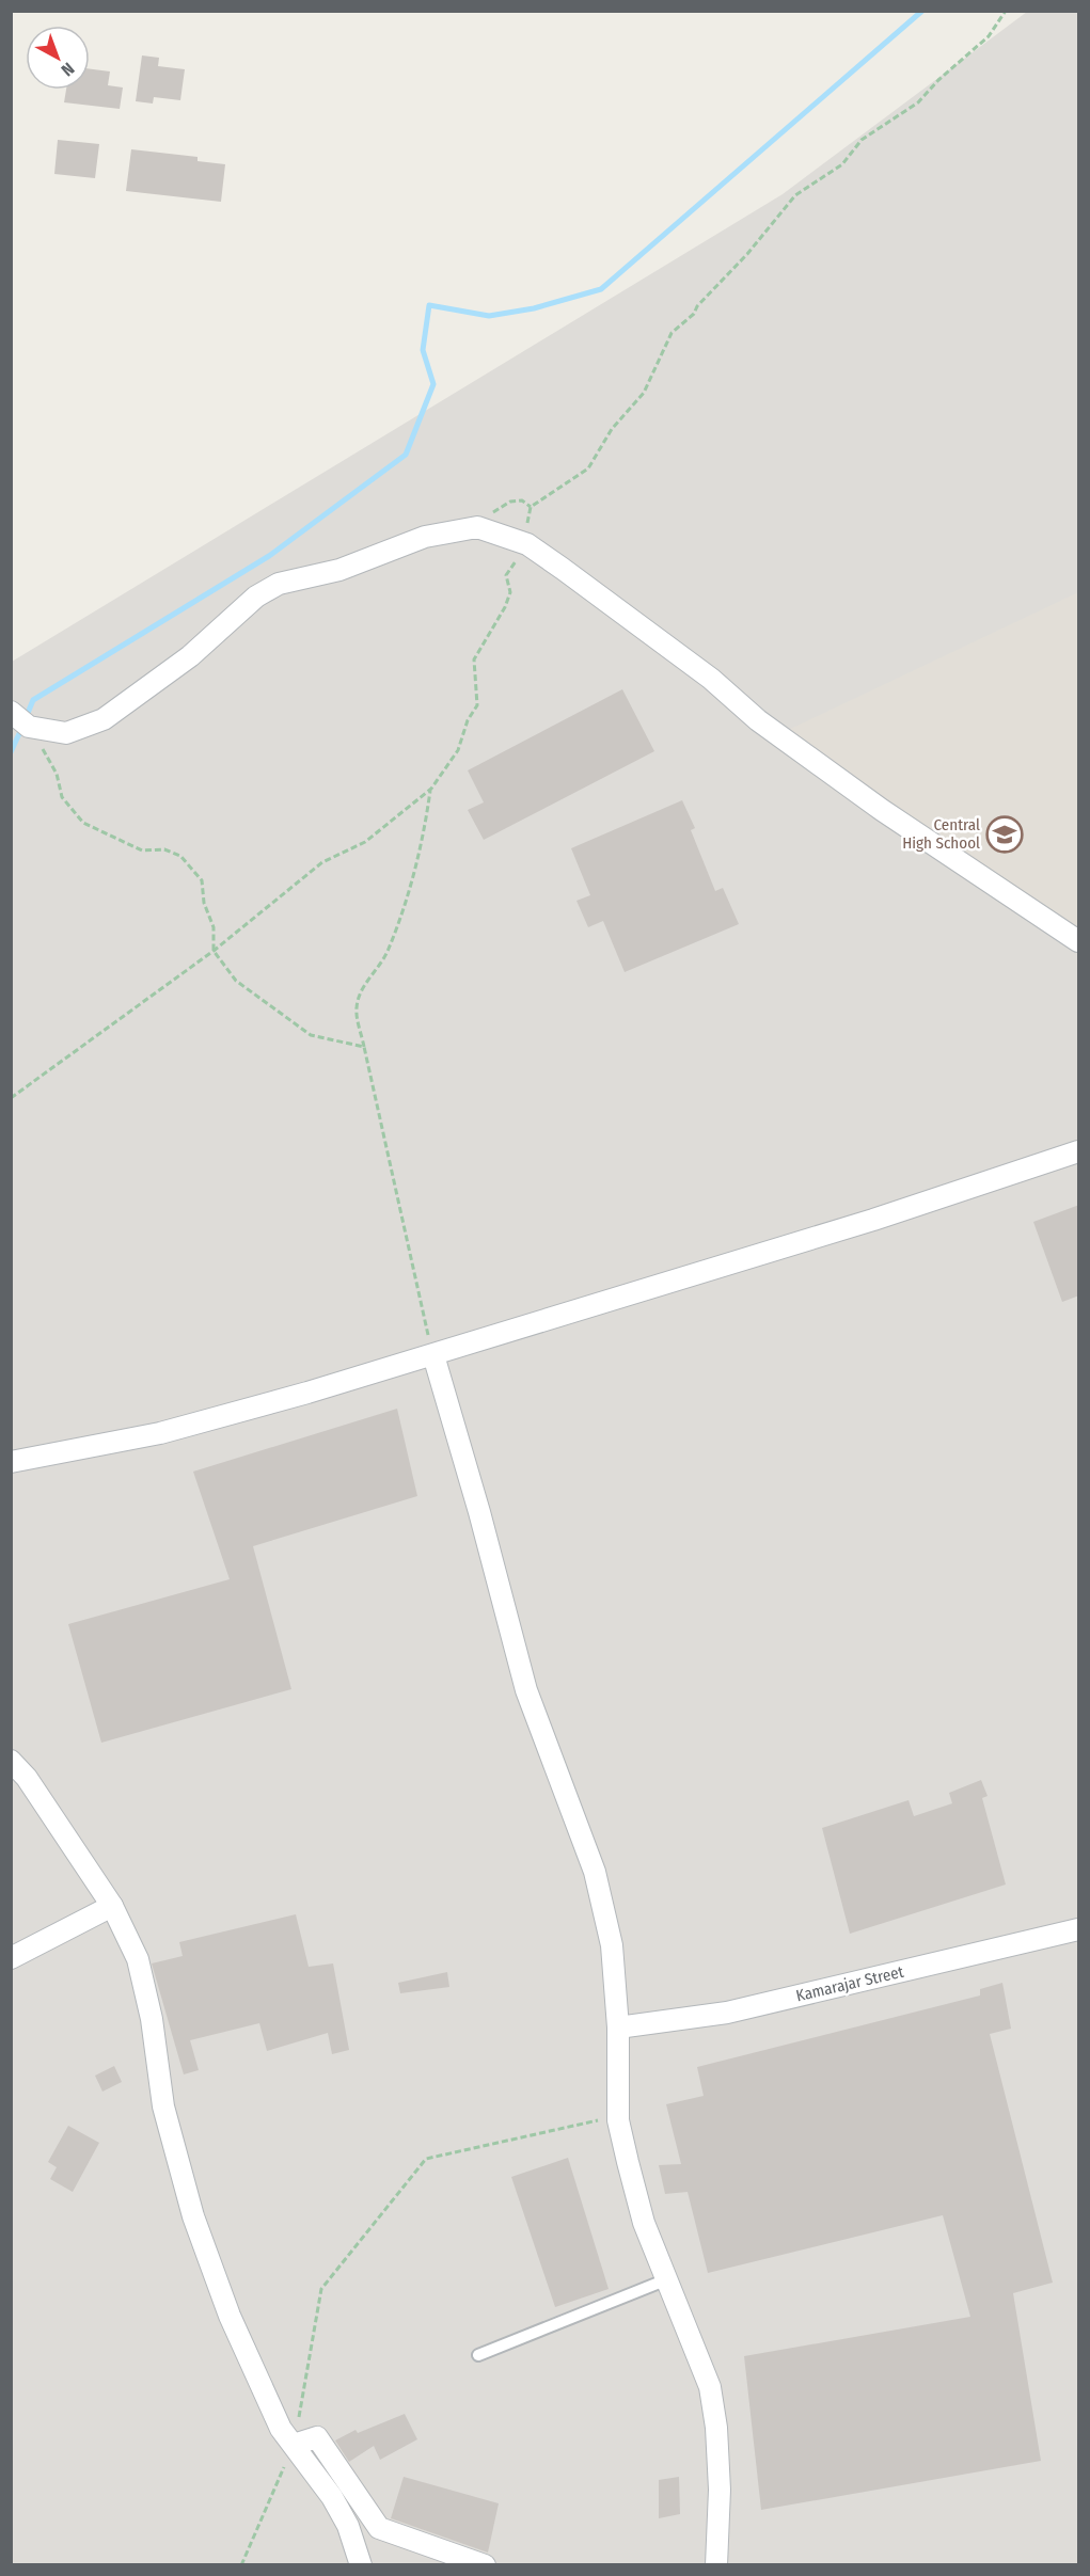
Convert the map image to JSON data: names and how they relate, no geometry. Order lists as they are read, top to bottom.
{
  "streets": {
    "street": ["Kamarajar Street"]
  },
  "places": {
    "school or university": ["Central High School"]
  },
  "north": "bottom right"
}
